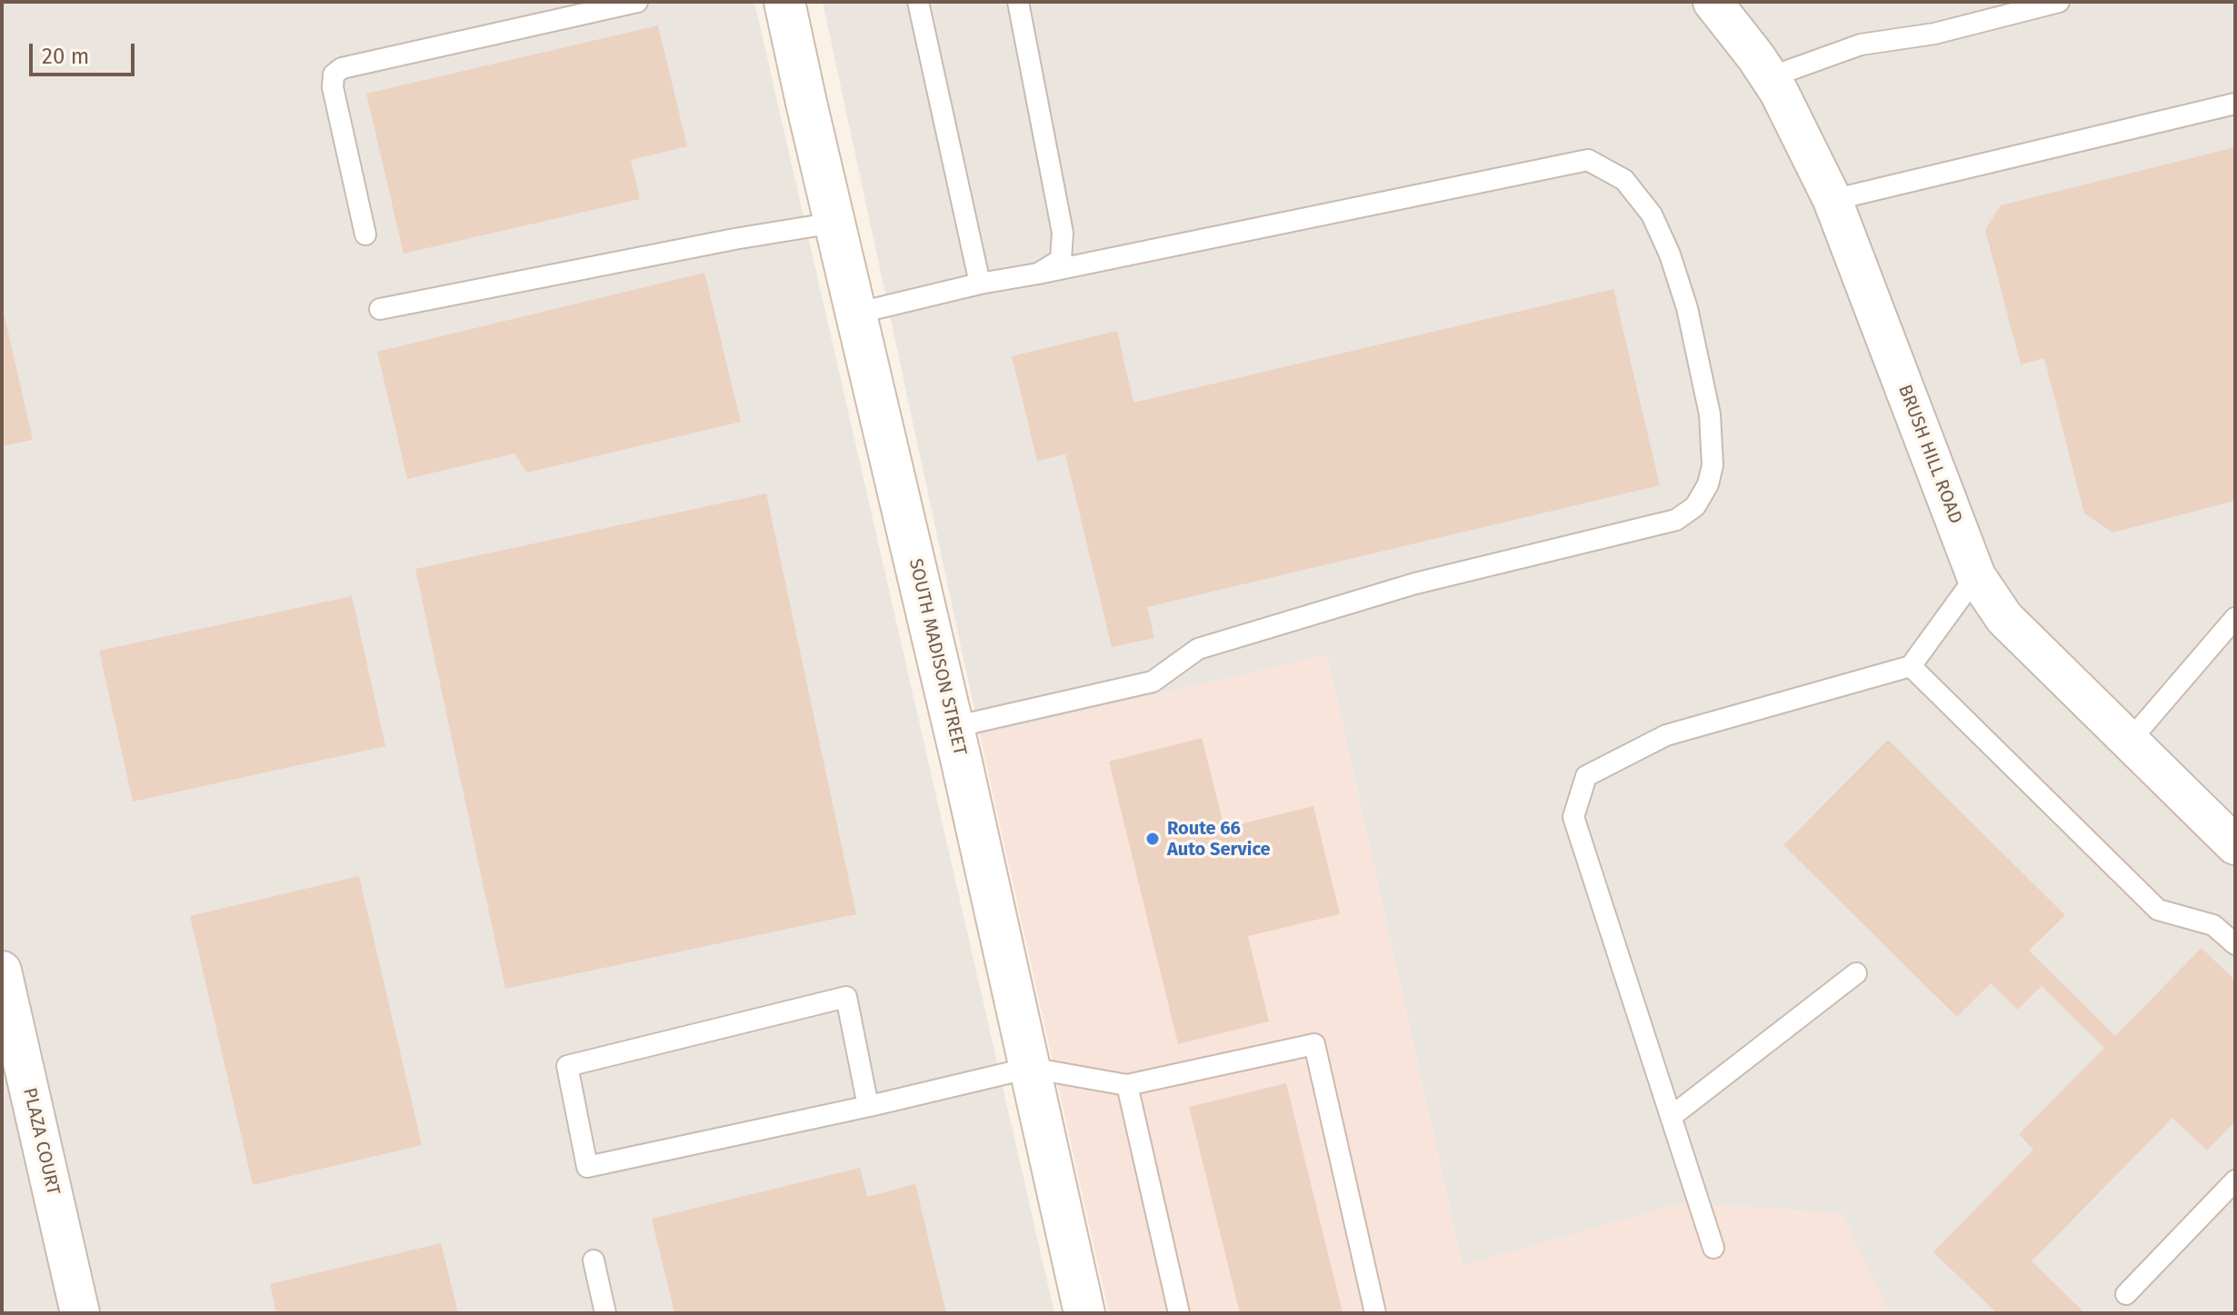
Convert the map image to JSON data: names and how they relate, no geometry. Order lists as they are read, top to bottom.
{
  "streets": {
    "street": ["BRUSH HILL ROAD", "SOUTH MADISON STREET", "PLAZA COURT"]
  },
  "places": ["Route 66 Auto Service"],
  "scale_bar": "20 m"
}
